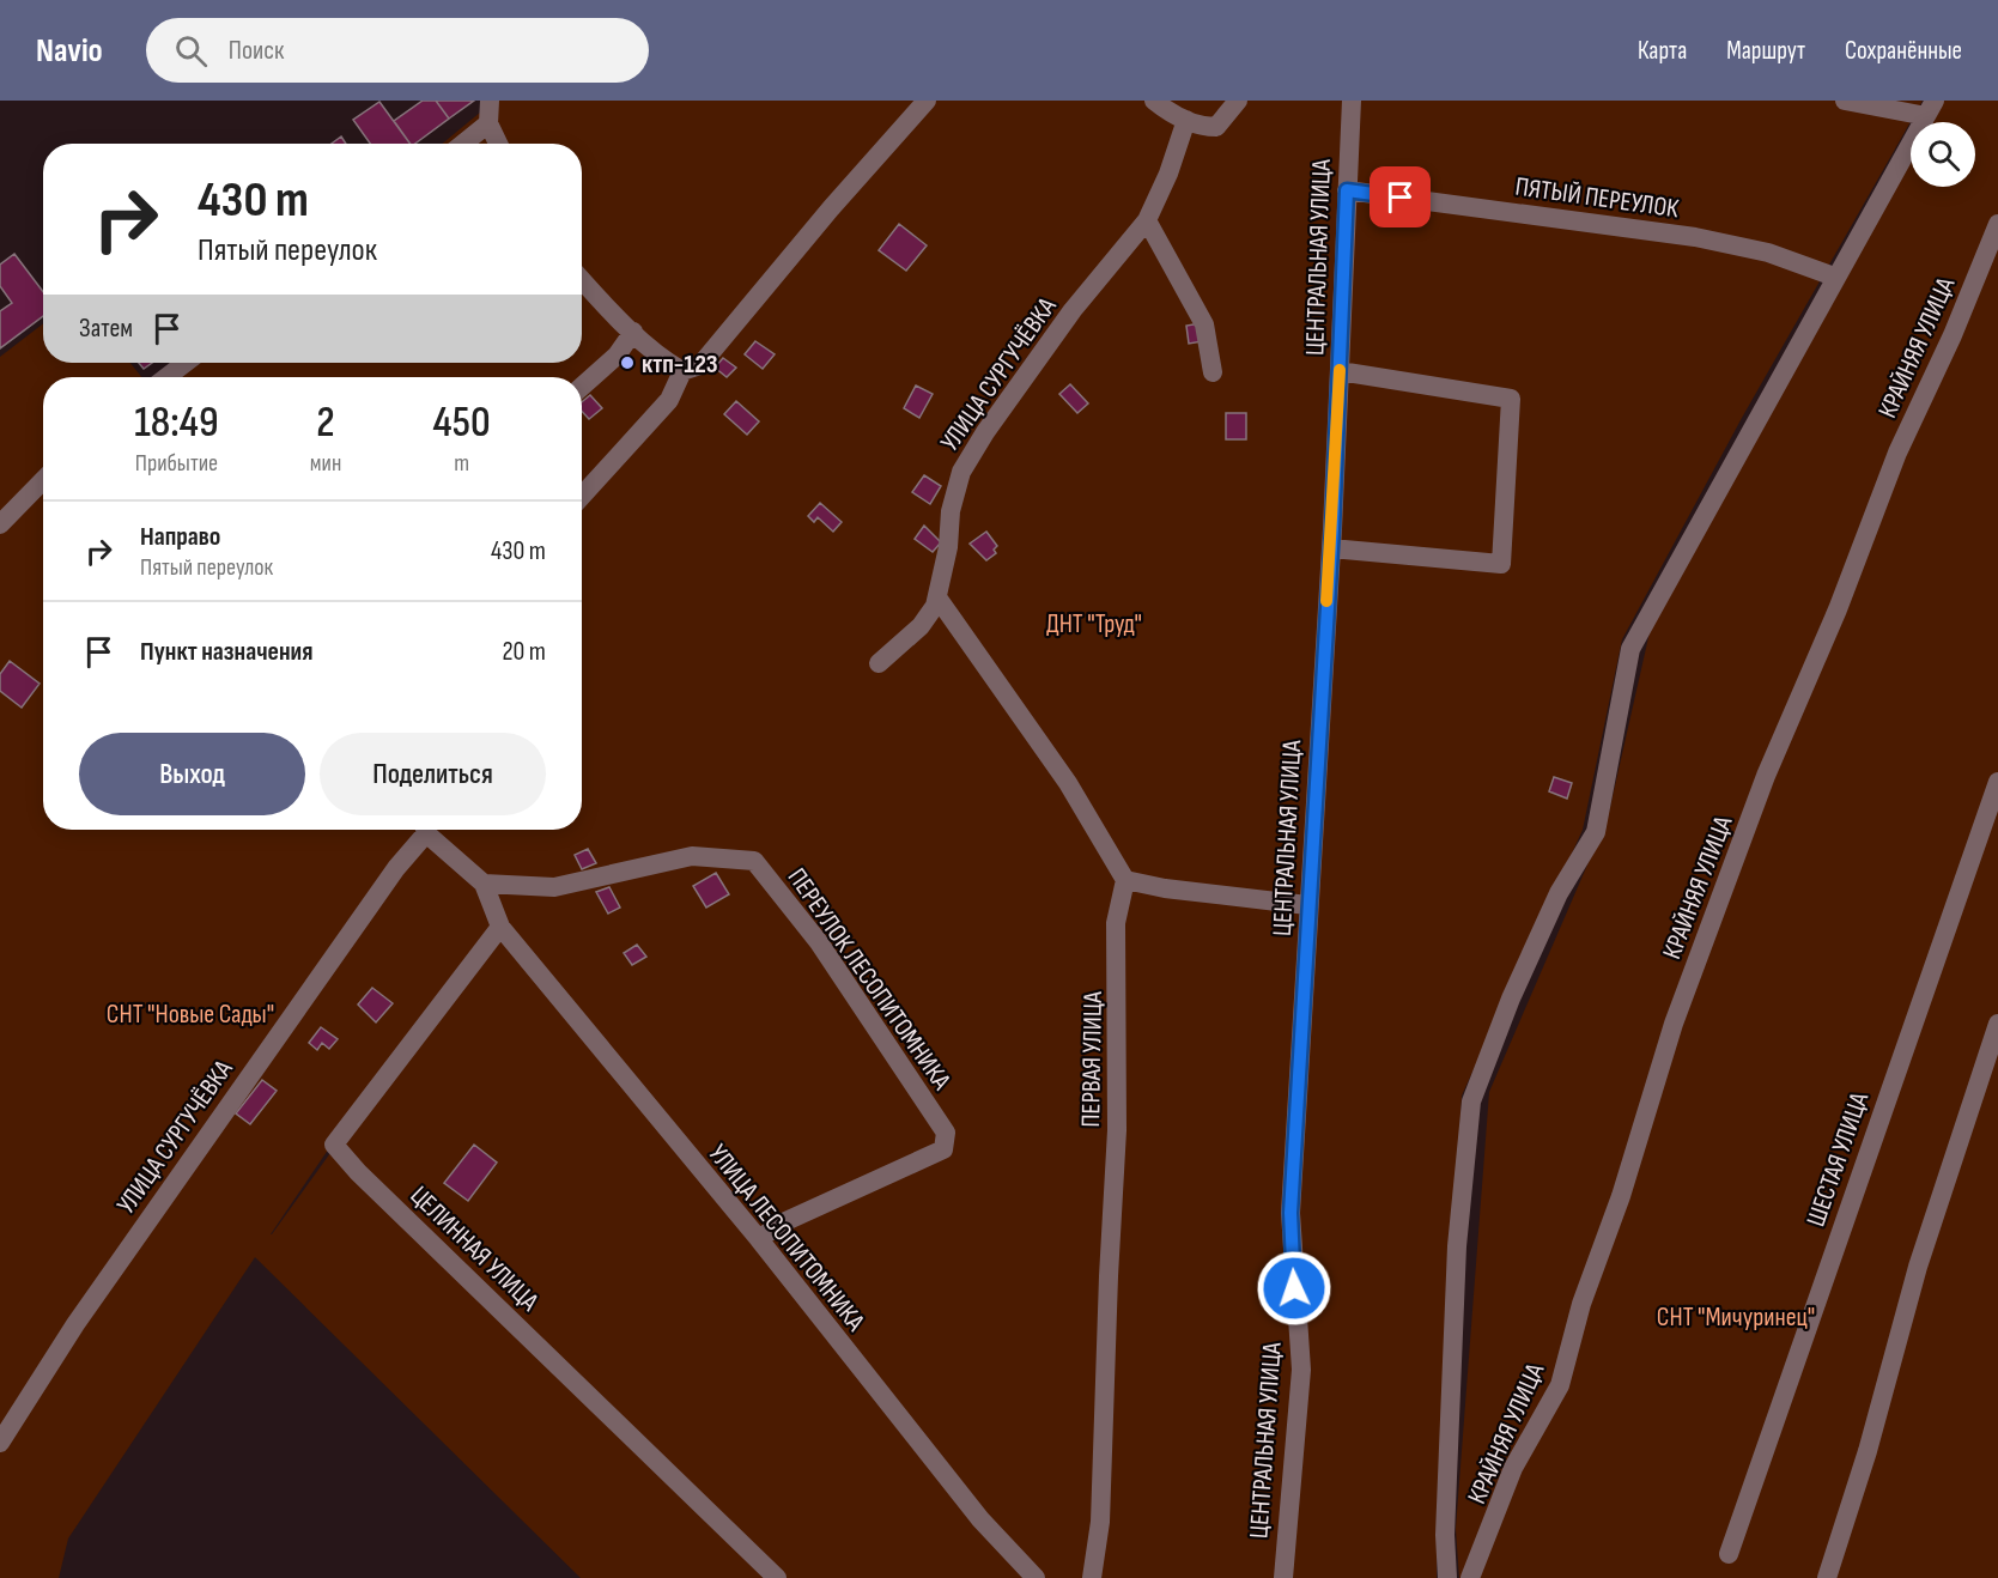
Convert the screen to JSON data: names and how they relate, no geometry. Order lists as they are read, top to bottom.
{
  "streets": {
    "street": [
      "ПЯТЫЙ ПЕРЕУЛОК",
      "ЦЕНТРАЛЬНАЯ УЛИЦА",
      "КРАЙНЯЯ УЛИЦА",
      "УЛИЦА СУРГУЧЁВКА",
      "ПЕРЕУЛОК ЛЕСОПИТОМНИКА",
      "ПЕРВАЯ УЛИЦА",
      "ШЕСТАЯ УЛИЦА",
      "УЛИЦА ЛЕСОПИТОМНИКА",
      "ЦЕЛИННАЯ УЛИЦА"
    ]
  },
  "crossings": [
    ["ПЯТЫЙ ПЕРЕУЛОК", "ЦЕНТРАЛЬНАЯ УЛИЦА"],
    ["ПЕРЕУЛОК ЛЕСОПИТОМНИКА", "УЛИЦА ЛЕСОПИТОМНИКА"],
    ["УЛИЦА ЛЕСОПИТОМНИКА", "ЦЕЛИННАЯ УЛИЦА"]
  ],
  "parks": ["ДНТ \"Труд\"", "СНТ \"Новые Сады\"", "СНТ \"Мичуринец\""],
  "places": ["ктп-123"],
  "page": {
    "header": "Navio",
    "search": "Поиск",
    "nav": ["Карта", "Маршрут", "Сохранённые"],
    "turn": ["430 m", "Пятый переулок"],
    "then": "Затем",
    "eta": [
      "18:49",
      "Прибытие",
      "2",
      "мин",
      "450",
      "m"
    ],
    "list": [
      {
        "name": "Направо",
        "note": "Пятый переулок",
        "value": "430 m"
      },
      {
        "name": "Пункт назначения",
        "value": "20 m"
      }
    ],
    "buttons": ["Выход", "Поделиться"]
  }
}
